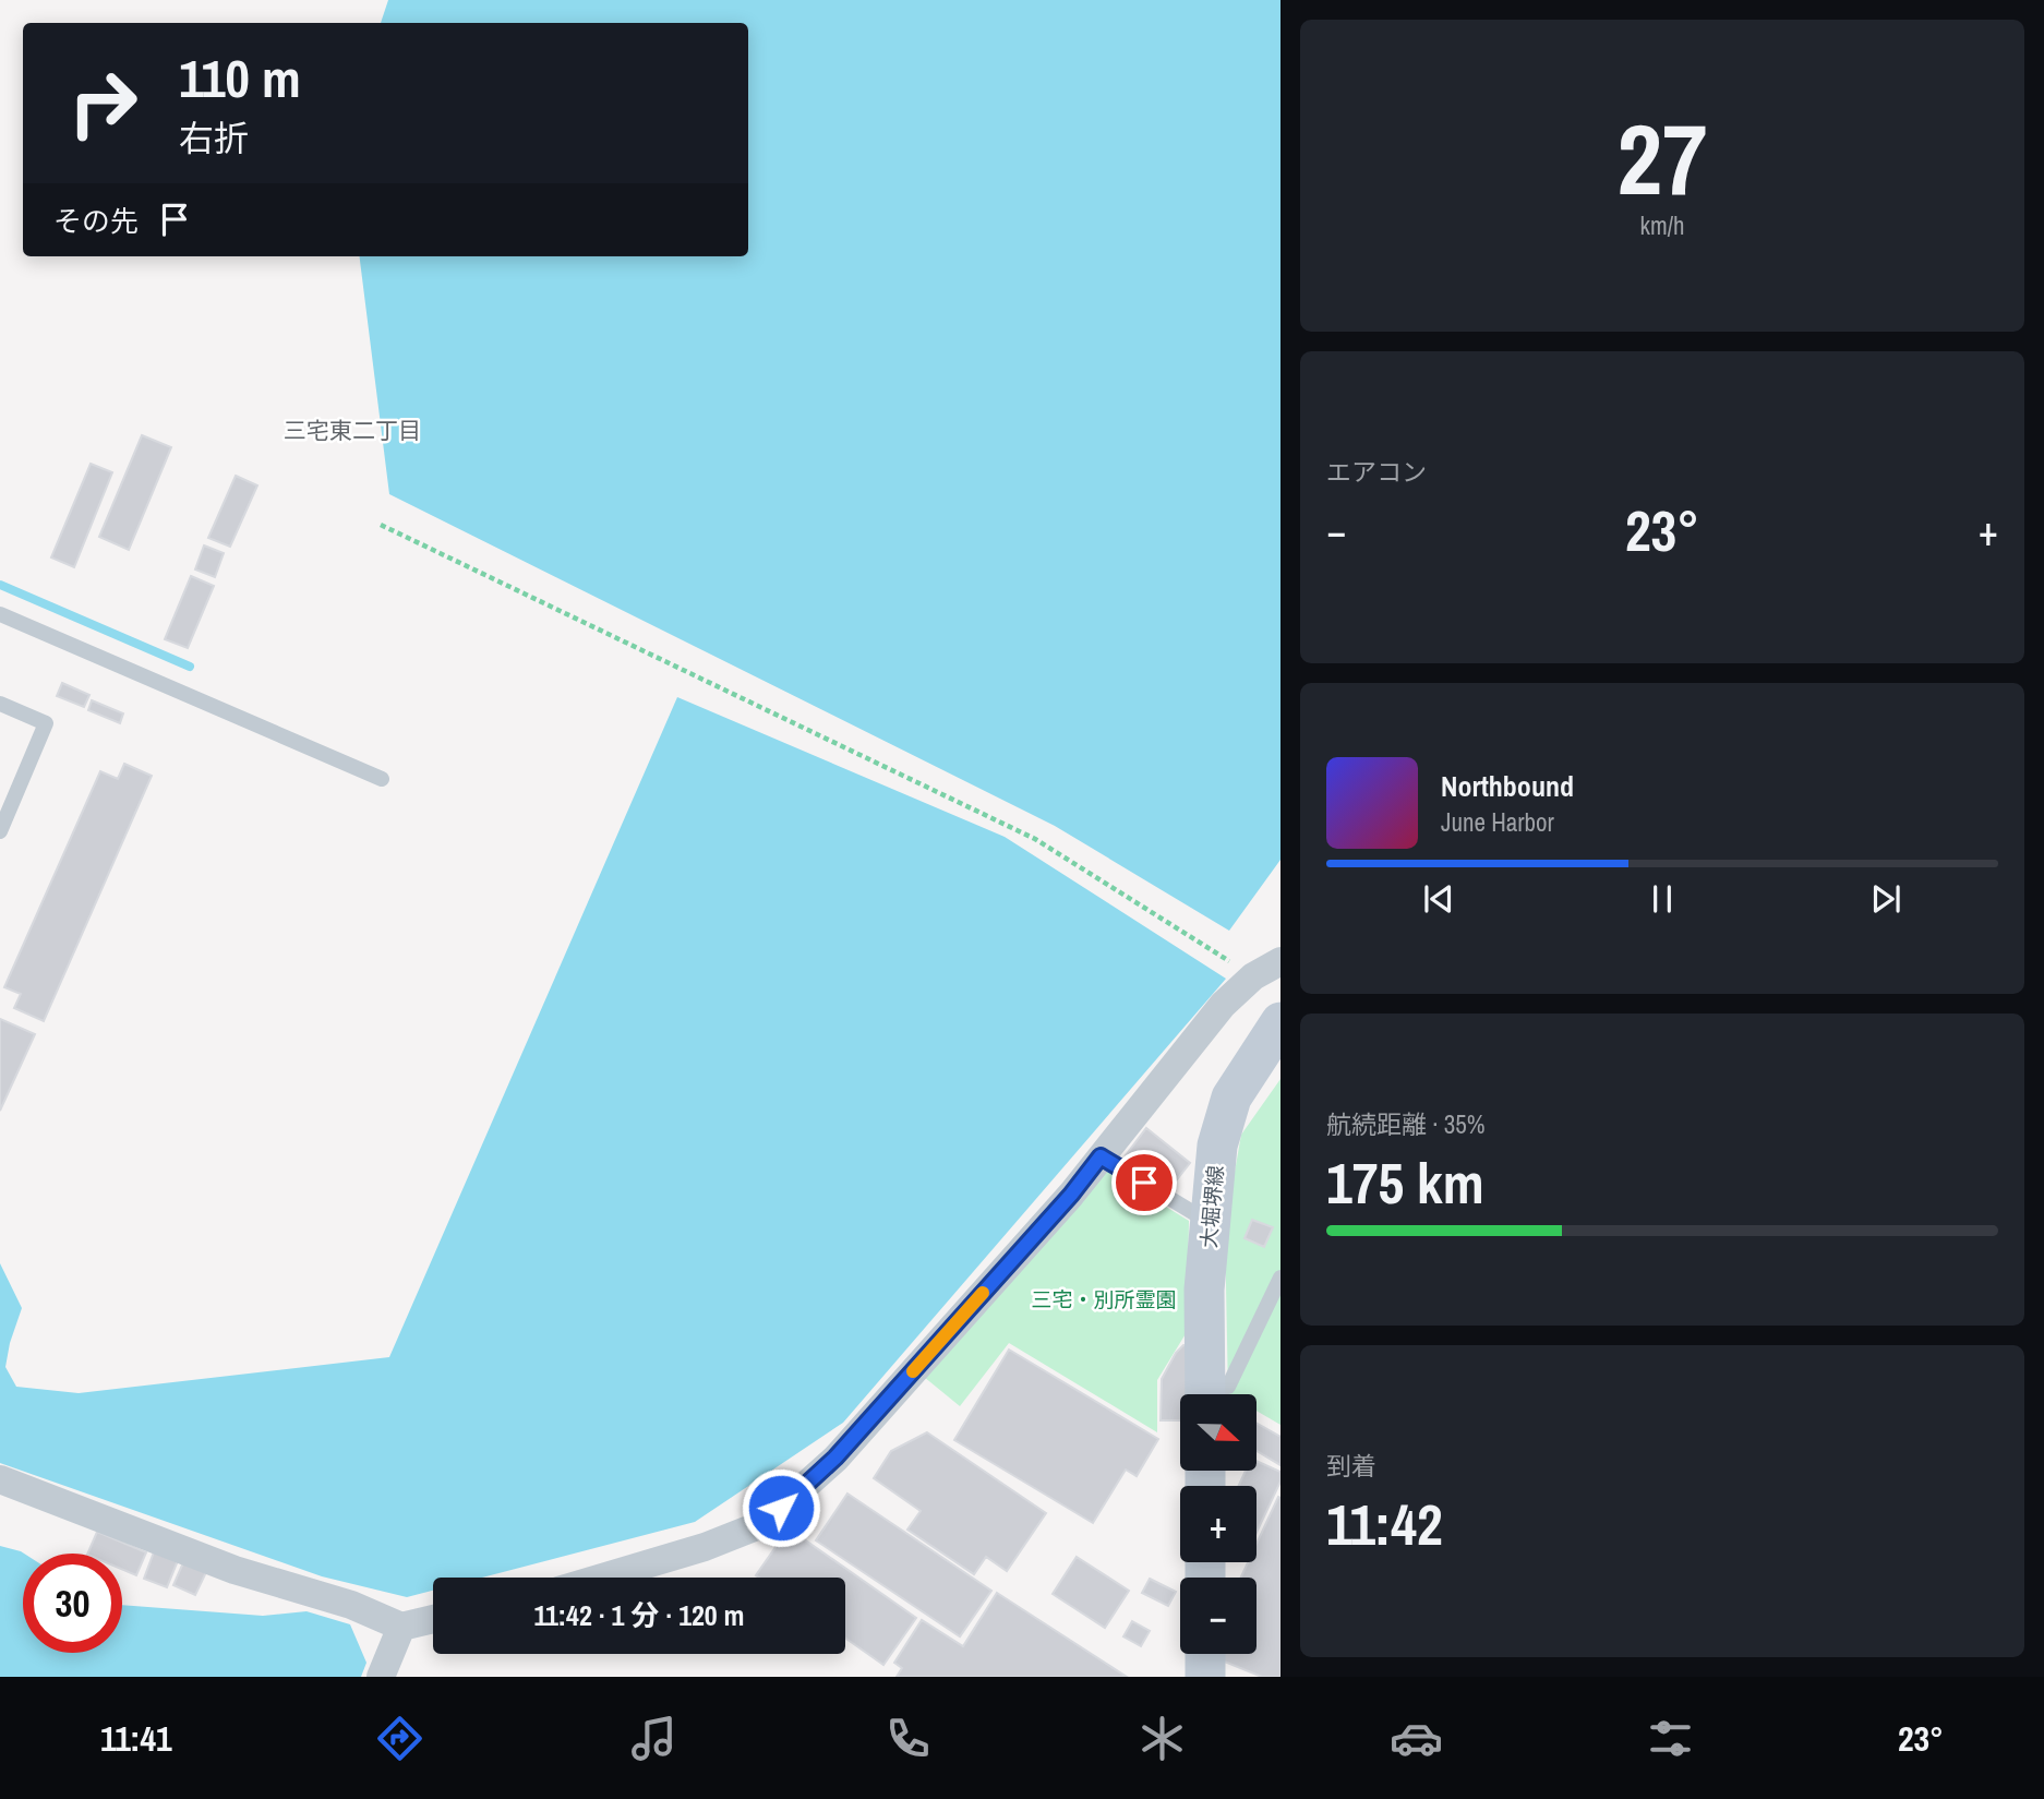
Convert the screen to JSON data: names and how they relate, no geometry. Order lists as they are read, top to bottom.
{
  "streets": {
    "main road": ["大堀堺線"]
  },
  "districts": ["三宅東二丁目"],
  "parks": ["三宅・別所霊園"],
  "north": "right",
  "page": {
    "tile": [
      ["27", "km/h"],
      "エアコン",
      ["航続距離 · 35%", "175 km"],
      ["到着", "11:42"]
    ],
    "turn": ["110 m", "右折"],
    "then": "その先",
    "heat": ["−", "23°", "+"],
    "song": ["Northbound", "June Harbor"],
    "map_buttons": ["+", "−"],
    "limit": "30",
    "trip": "11:42 · 1 分 · 120 m",
    "tabs": ["11:41", "23°"]
  }
}
